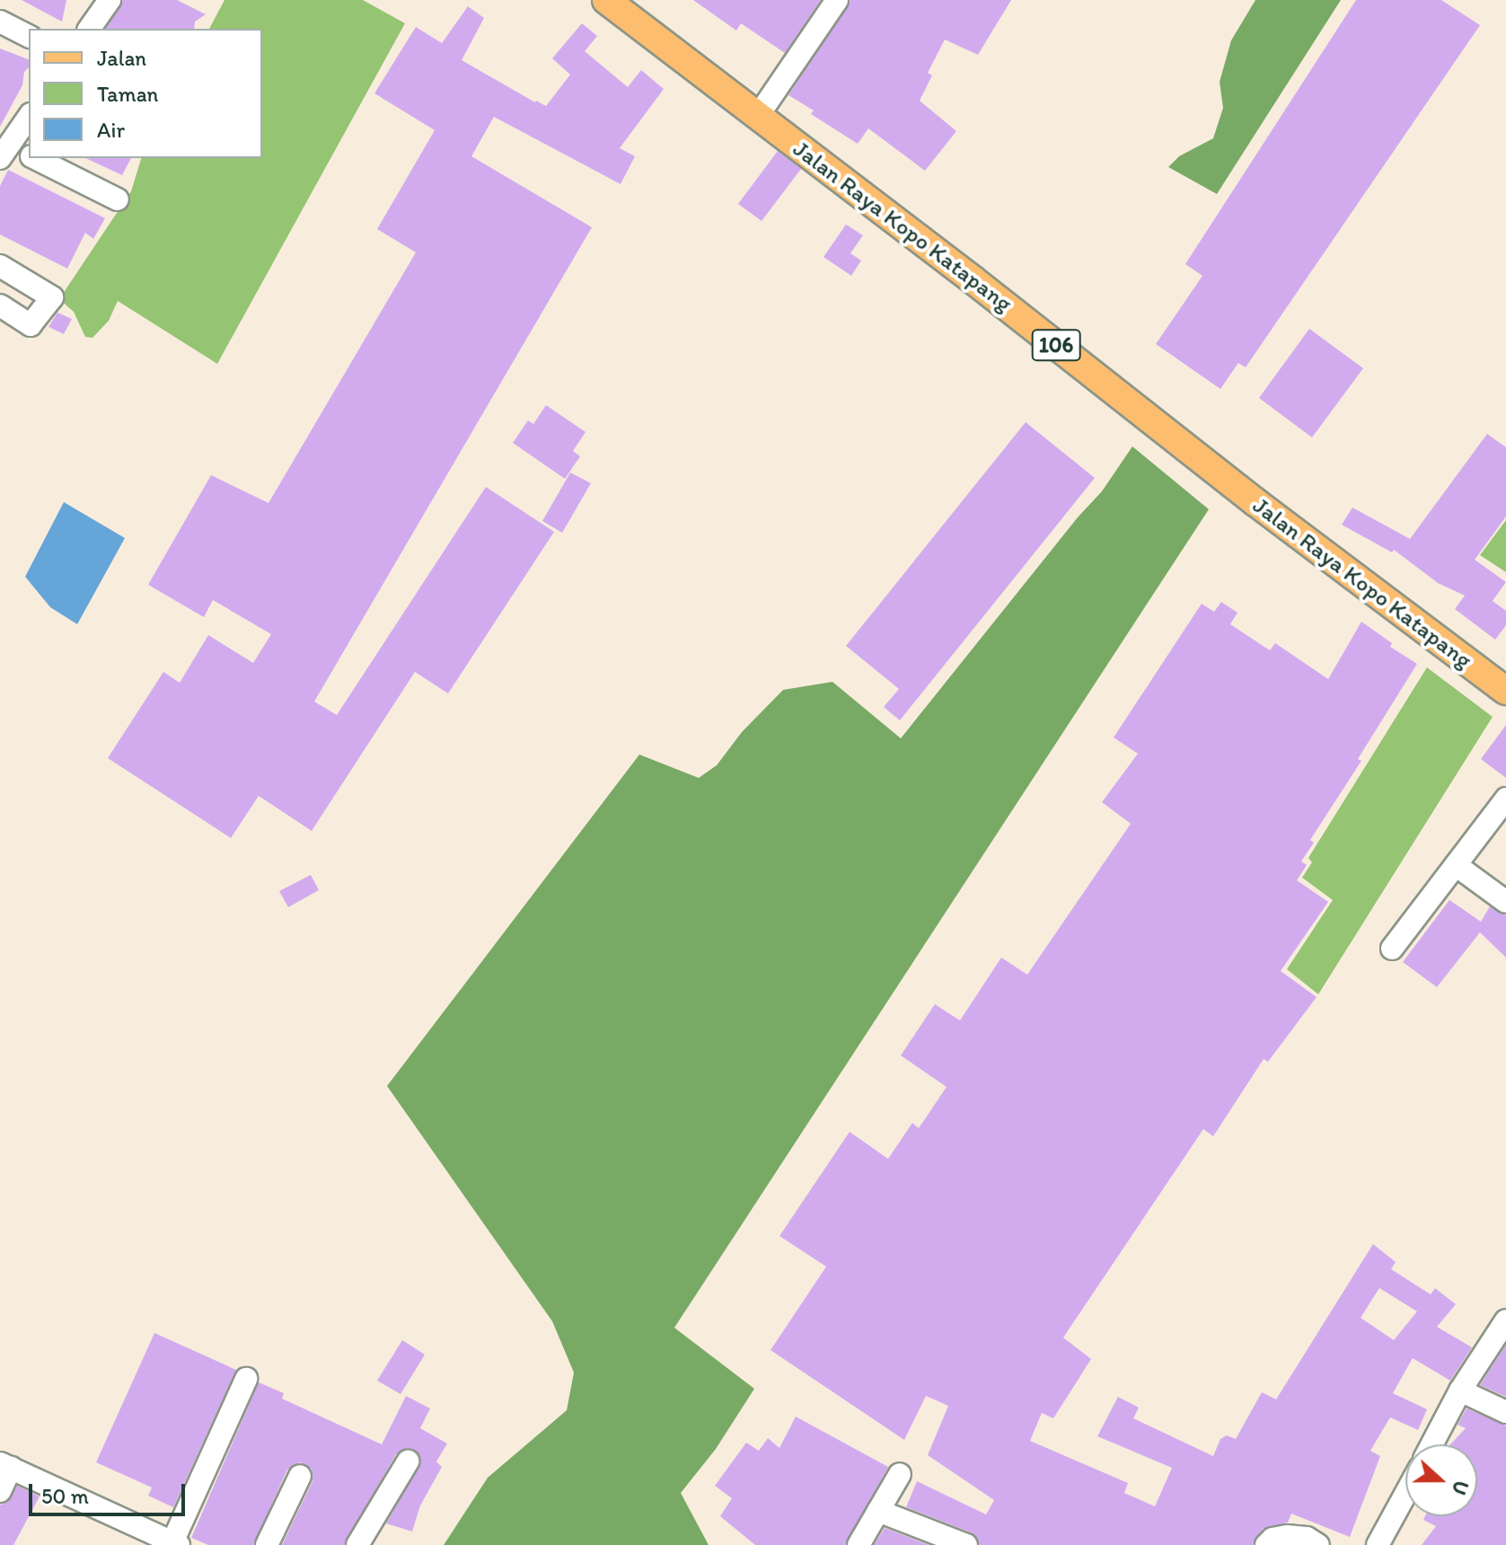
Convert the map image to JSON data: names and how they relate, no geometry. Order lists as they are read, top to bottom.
{
  "streets": {
    "main road": ["Jalan Raya Kopo Katapang", "106"]
  },
  "legend": ["Jalan", "Taman", "Air"],
  "scale_bar": "50 m",
  "north": "right"
}
